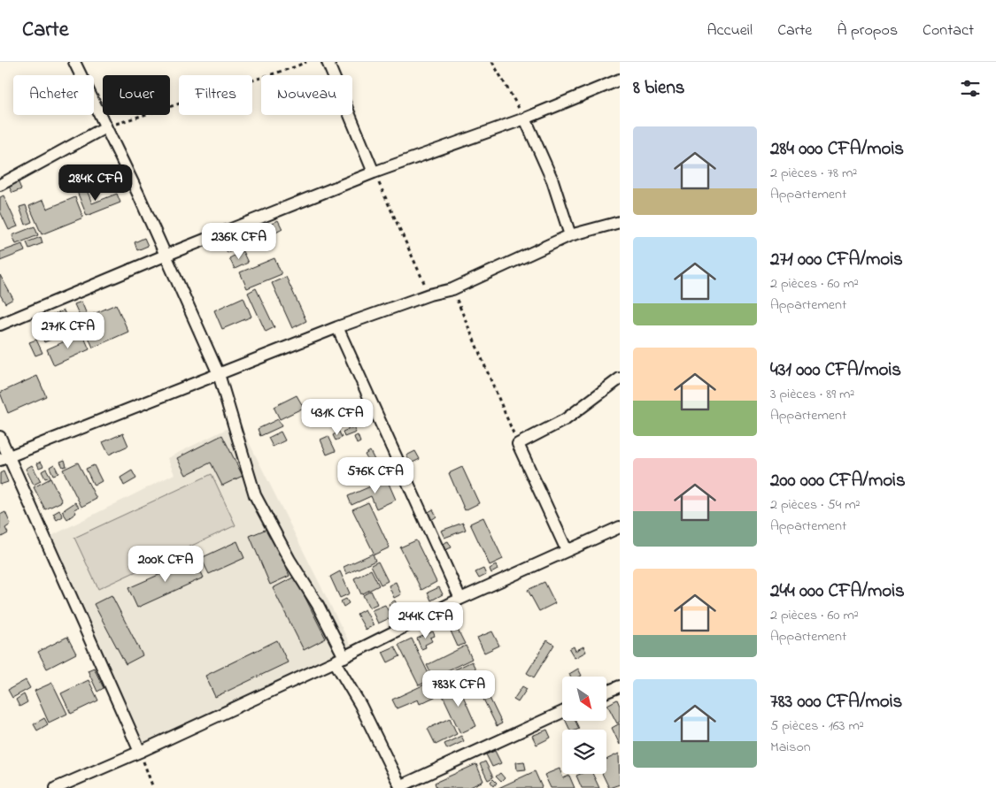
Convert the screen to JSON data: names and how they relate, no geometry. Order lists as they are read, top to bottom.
{
  "north": "bottom right",
  "page": {
    "header": "Carte",
    "nav": [
      "Accueil",
      "Carte",
      "À propos",
      "Contact"
    ],
    "heading": "8 biens",
    "chip": [
      "Acheter",
      "Louer",
      "Filtres",
      "Nouveau"
    ],
    "list": [
      {
        "name": "284 000 CFA/mois",
        "note": "2 pièces · 78 m² · Appartement"
      },
      {
        "name": "271 000 CFA/mois",
        "note": "2 pièces · 60 m² · Appartement"
      },
      {
        "name": "431 000 CFA/mois",
        "note": "3 pièces · 89 m² · Appartement"
      },
      {
        "name": "200 000 CFA/mois",
        "note": "2 pièces · 54 m² · Appartement"
      },
      {
        "name": "244 000 CFA/mois",
        "note": "2 pièces · 60 m² · Appartement"
      },
      {
        "name": "783 000 CFA/mois",
        "note": "5 pièces · 163 m² · Maison"
      }
    ],
    "price": [
      "284K CFA",
      "236K CFA",
      "271K CFA",
      "431K CFA",
      "576K CFA",
      "200K CFA",
      "244K CFA",
      "783K CFA"
    ]
  }
}
